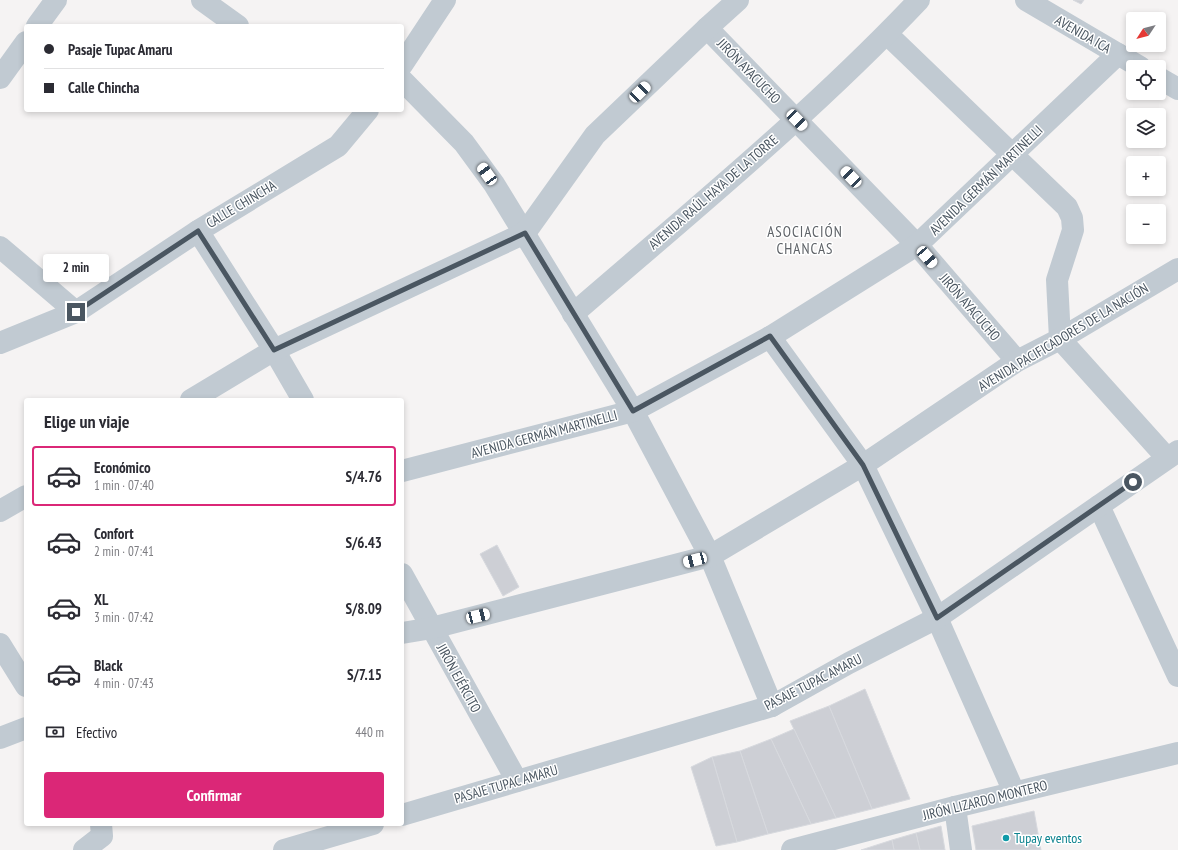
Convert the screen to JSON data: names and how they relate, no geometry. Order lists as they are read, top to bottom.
{
  "streets": {
    "street": [
      "AVENIDA ICA",
      "JIRÓN AYACUCHO",
      "AVENIDA GERMÁN MARTINELLI",
      "AVENIDA RAÚL HAYA DE LA TORRE",
      "CALLE CHINCHA",
      "AVENIDA PACIFICADORES DE LA NACIÓN",
      "JIRÓN EJÉRCITO",
      "PASAJE TUPAC AMARU",
      "JIRÓN LIZARDO MONTERO"
    ]
  },
  "crossings": [
    ["AVENIDA ICA", "AVENIDA GERMÁN MARTINELLI"],
    ["JIRÓN AYACUCHO", "AVENIDA GERMÁN MARTINELLI"],
    ["JIRÓN AYACUCHO", "AVENIDA RAÚL HAYA DE LA TORRE"],
    ["JIRÓN AYACUCHO", "AVENIDA PACIFICADORES DE LA NACIÓN"],
    ["AVENIDA PACIFICADORES DE LA NACIÓN", "JIRÓN EJÉRCITO"],
    ["JIRÓN EJÉRCITO", "PASAJE TUPAC AMARU"]
  ],
  "districts": ["ASOCIACIÓN CHANCAS"],
  "places": ["Tupay eventos"],
  "north": "bottom left",
  "page": {
    "map_buttons": ["+", "−"],
    "banner": ["Pasaje Tupac Amaru", "Calle Chincha"],
    "bubble": "2 min",
    "heading": "Elige un viaje",
    "list": [
      {
        "name": "Económico",
        "note": "1 min · 07:40",
        "value": "S/4.76"
      },
      {
        "name": "Confort",
        "note": "2 min · 07:41",
        "value": "S/6.43"
      },
      {
        "name": "XL",
        "note": "3 min · 07:42",
        "value": "S/8.09"
      },
      {
        "name": "Black",
        "note": "4 min · 07:43",
        "value": "S/7.15"
      }
    ],
    "pay": ["Efectivo", "440 m"],
    "buttons": "Confirmar"
  }
}
